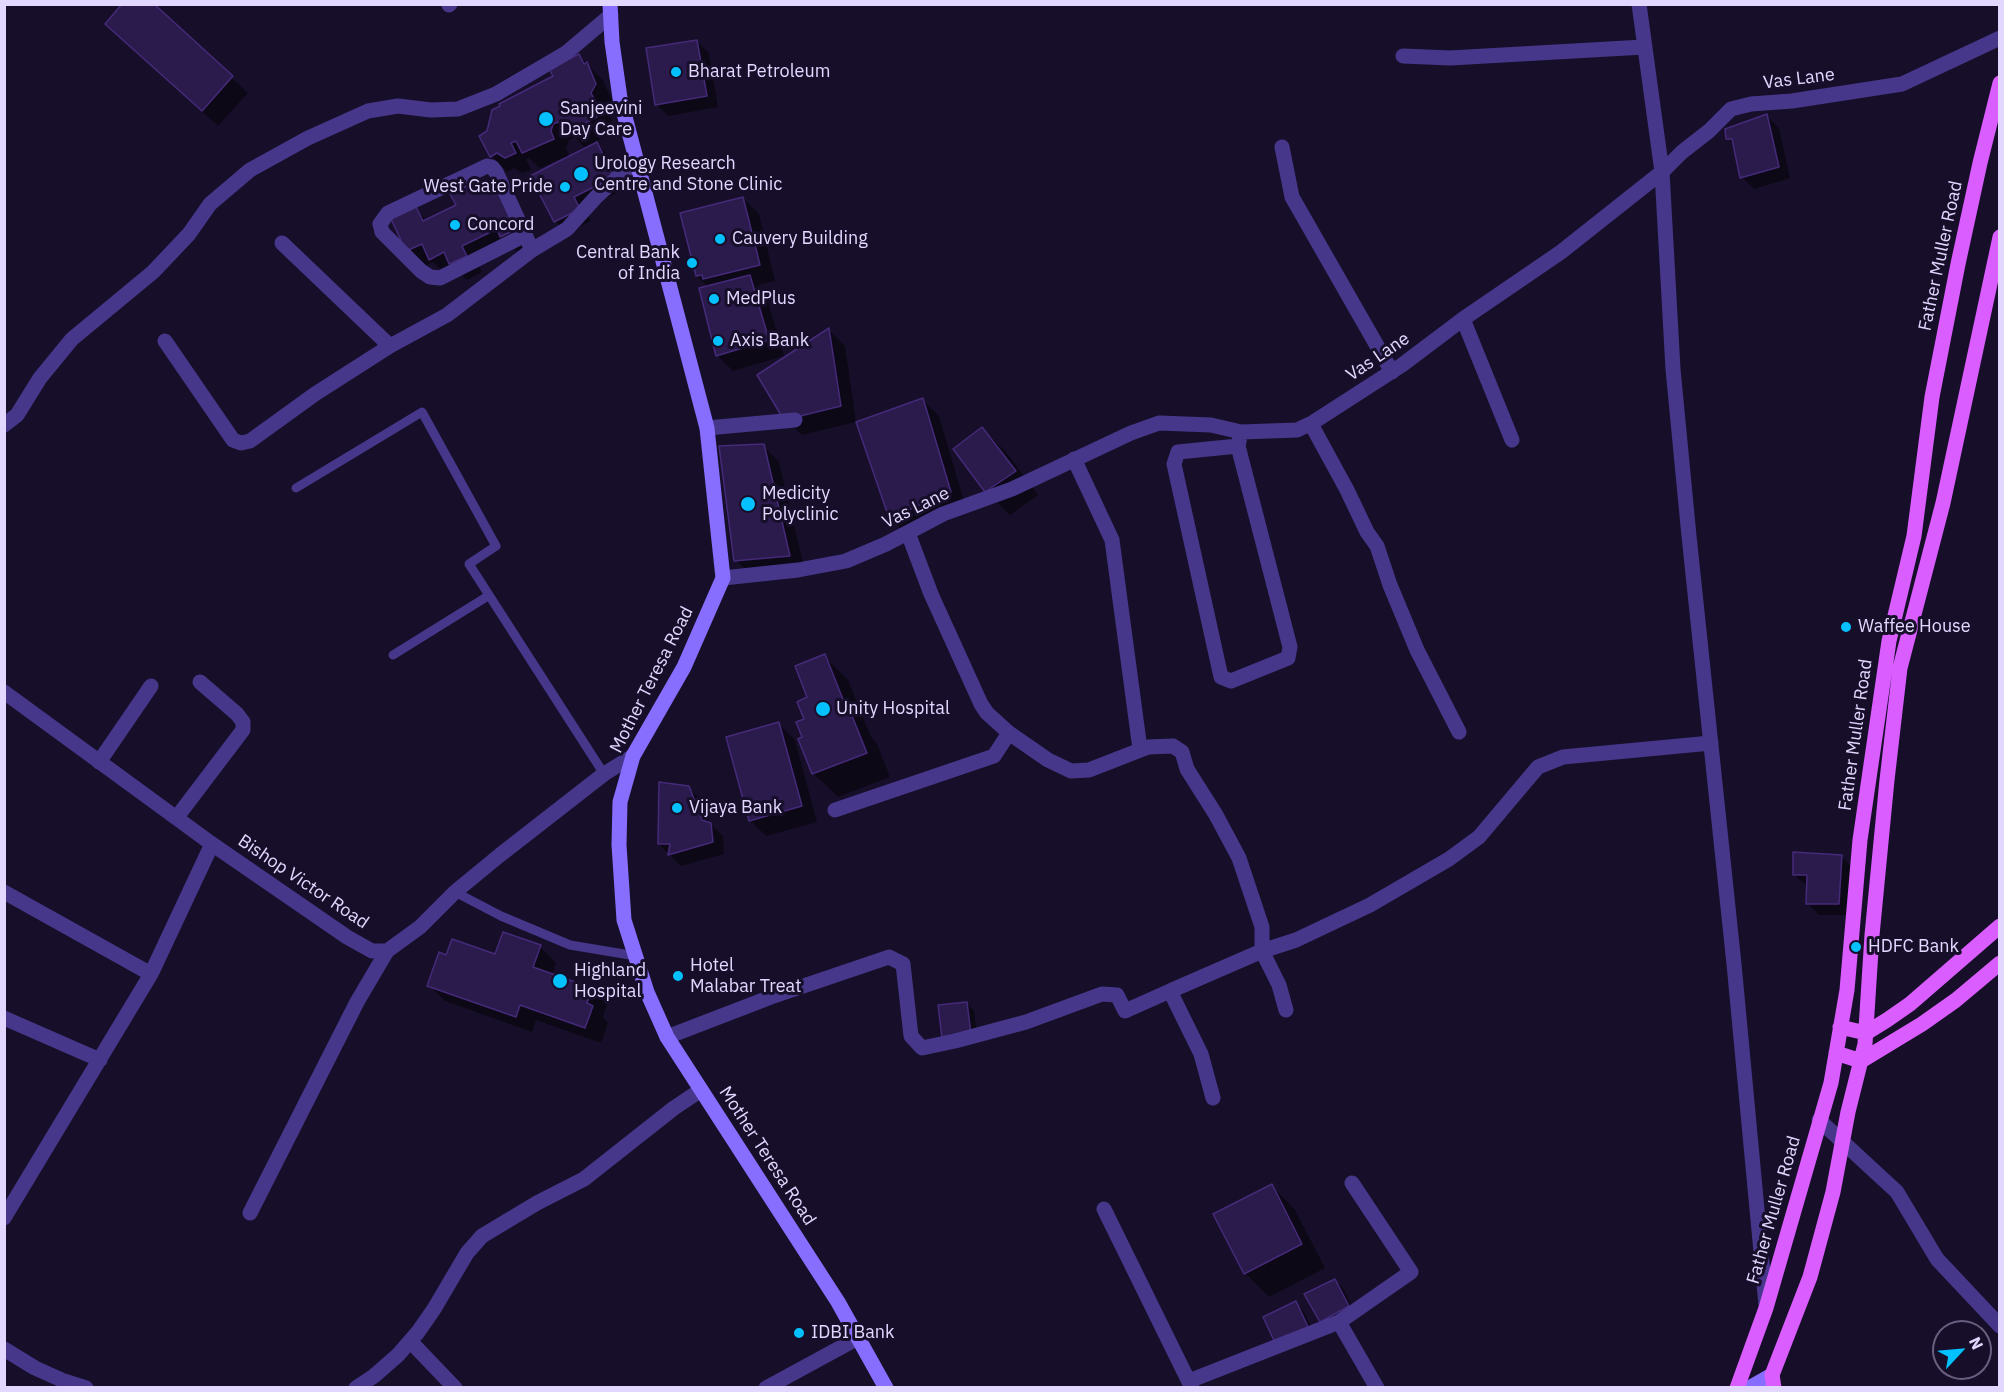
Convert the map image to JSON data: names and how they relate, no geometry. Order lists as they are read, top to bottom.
{
  "streets": {
    "main road": ["Father Muller Road", "Mother Teresa Road"],
    "street": ["Vas Lane", "Bishop Victor Road"]
  },
  "crossings": [
    ["Vas Lane", "Mother Teresa Road"]
  ],
  "places": [
    "Bharat Petroleum",
    "Sanjeevini Day Care",
    "Urology Research Centre and Stone Clinic",
    "West Gate Pride",
    "Concord",
    "Cauvery Building",
    "Central Bank of India",
    "MedPlus",
    "Axis Bank",
    "Medicity Polyclinic",
    "Waffee House",
    "Unity Hospital",
    "Vijaya Bank",
    "HDFC Bank",
    "Hotel Malabar Treat",
    "Highland Hospital",
    "IDBI Bank"
  ],
  "north": "top right"
}
